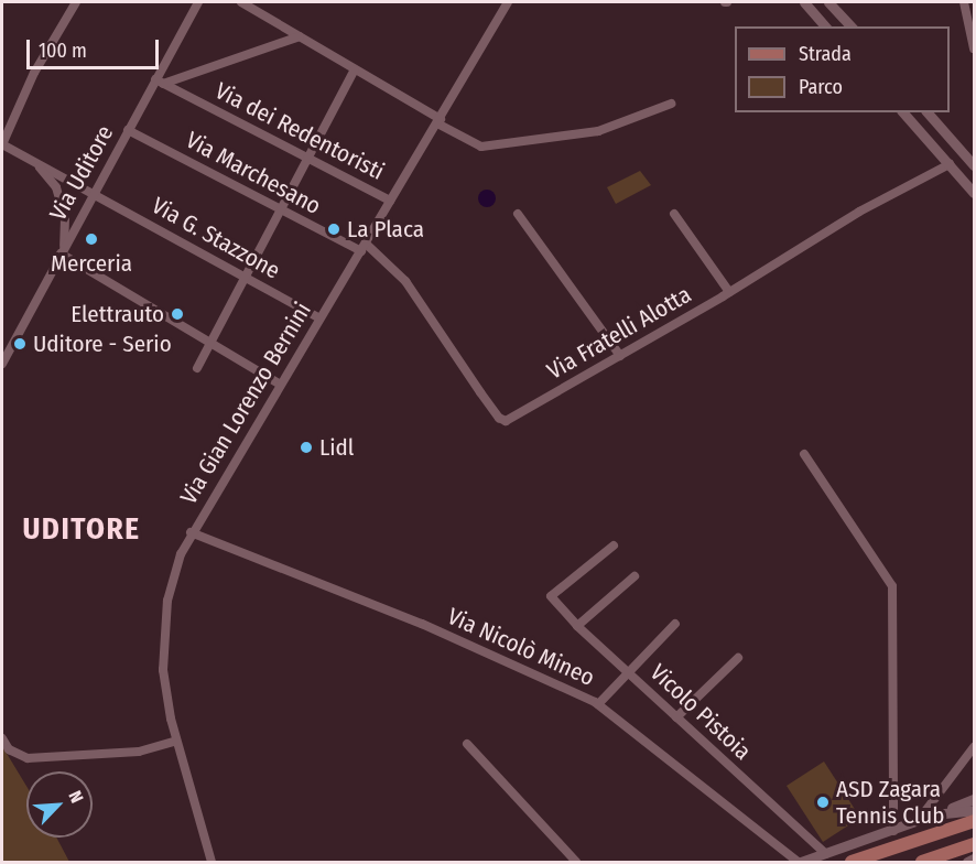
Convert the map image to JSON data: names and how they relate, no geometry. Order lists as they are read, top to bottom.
{
  "streets": {
    "street": [
      "Via dei Redentoristi",
      "Via Uditore",
      "Via Marchesano",
      "Via G. Stazzone",
      "Via Fratelli Alotta",
      "Via Gian Lorenzo Bernini",
      "Via Nicolò Mineo",
      "Vicolo Pistoia"
    ]
  },
  "crossings": [
    ["Via dei Redentoristi", "Via Uditore"],
    ["Via dei Redentoristi", "Via Gian Lorenzo Bernini"],
    ["Via Uditore", "Via Marchesano"],
    ["Via Uditore", "Via G. Stazzone"],
    ["Via Marchesano", "Via Fratelli Alotta"],
    ["Via Marchesano", "Via Gian Lorenzo Bernini"],
    ["Via G. Stazzone", "Via Gian Lorenzo Bernini"],
    ["Via Fratelli Alotta", "Via Gian Lorenzo Bernini"],
    ["Via Gian Lorenzo Bernini", "Via Nicolò Mineo"]
  ],
  "districts": ["UDITORE"],
  "places": [
    "La Placa",
    "Merceria",
    "Elettrauto",
    "Uditore - Serio",
    "Lidl",
    "ASD Zagara Tennis Club"
  ],
  "legend": ["Strada", "Parco"],
  "scale_bar": "100 m",
  "north": "top right"
}
